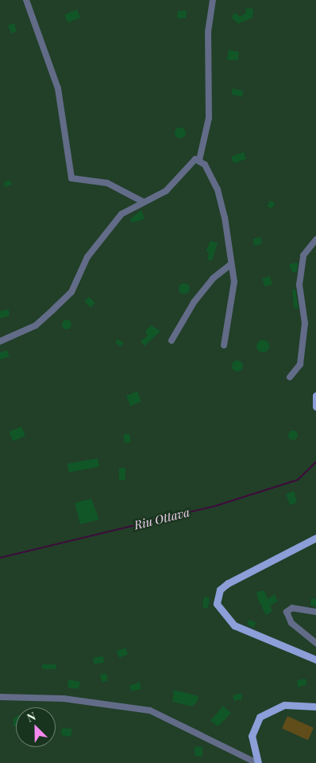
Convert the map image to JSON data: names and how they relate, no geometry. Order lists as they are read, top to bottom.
{
  "water": ["Riu Ottava"],
  "north": "top left"
}
